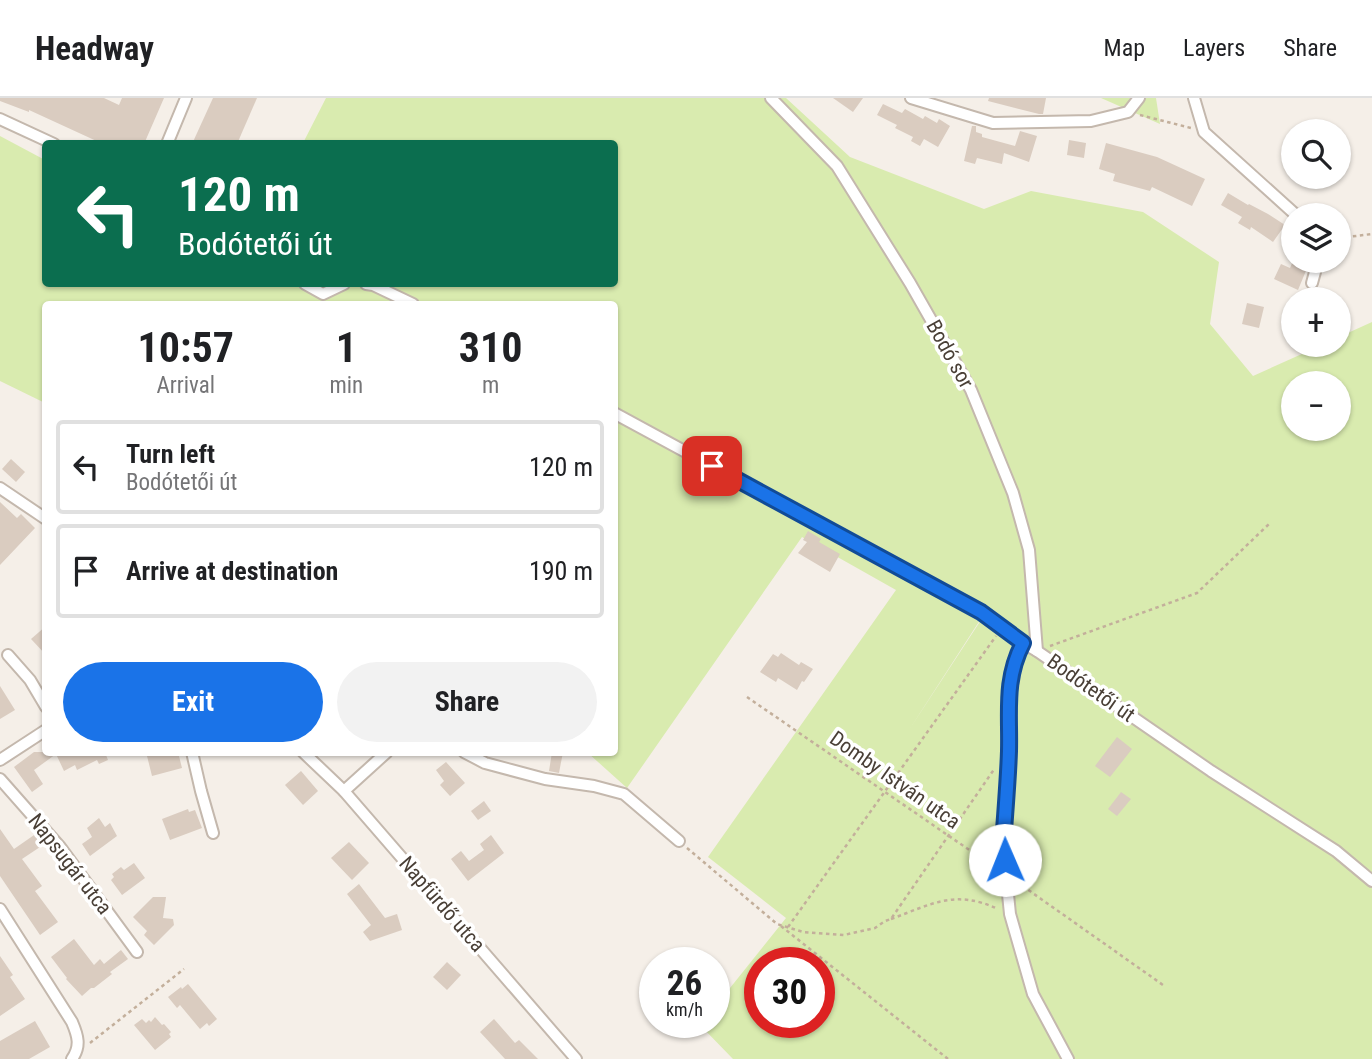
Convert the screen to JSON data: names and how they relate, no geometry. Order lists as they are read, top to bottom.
{
  "streets": {
    "street": [
      "Bodó sor",
      "Bodótetői út",
      "Napsugár utca",
      "Napfürdő utca"
    ],
    "path": ["Domby István utca"]
  },
  "crossings": [
    ["Bodó sor", "Bodótetői út"]
  ],
  "page": {
    "header": "Headway",
    "nav": ["Map", "Layers", "Share"],
    "map_buttons": ["+", "−"],
    "turn": ["120 m", "Bodótetői út"],
    "eta": [
      "10:57",
      "Arrival",
      "1",
      "min",
      "310",
      "m"
    ],
    "list": [
      {
        "name": "Turn left",
        "note": "Bodótetői út",
        "value": "120 m"
      },
      {
        "name": "Arrive at destination",
        "value": "190 m"
      }
    ],
    "buttons": ["Exit", "Share"],
    "speed": "26 km/h",
    "limit": "30"
  }
}
